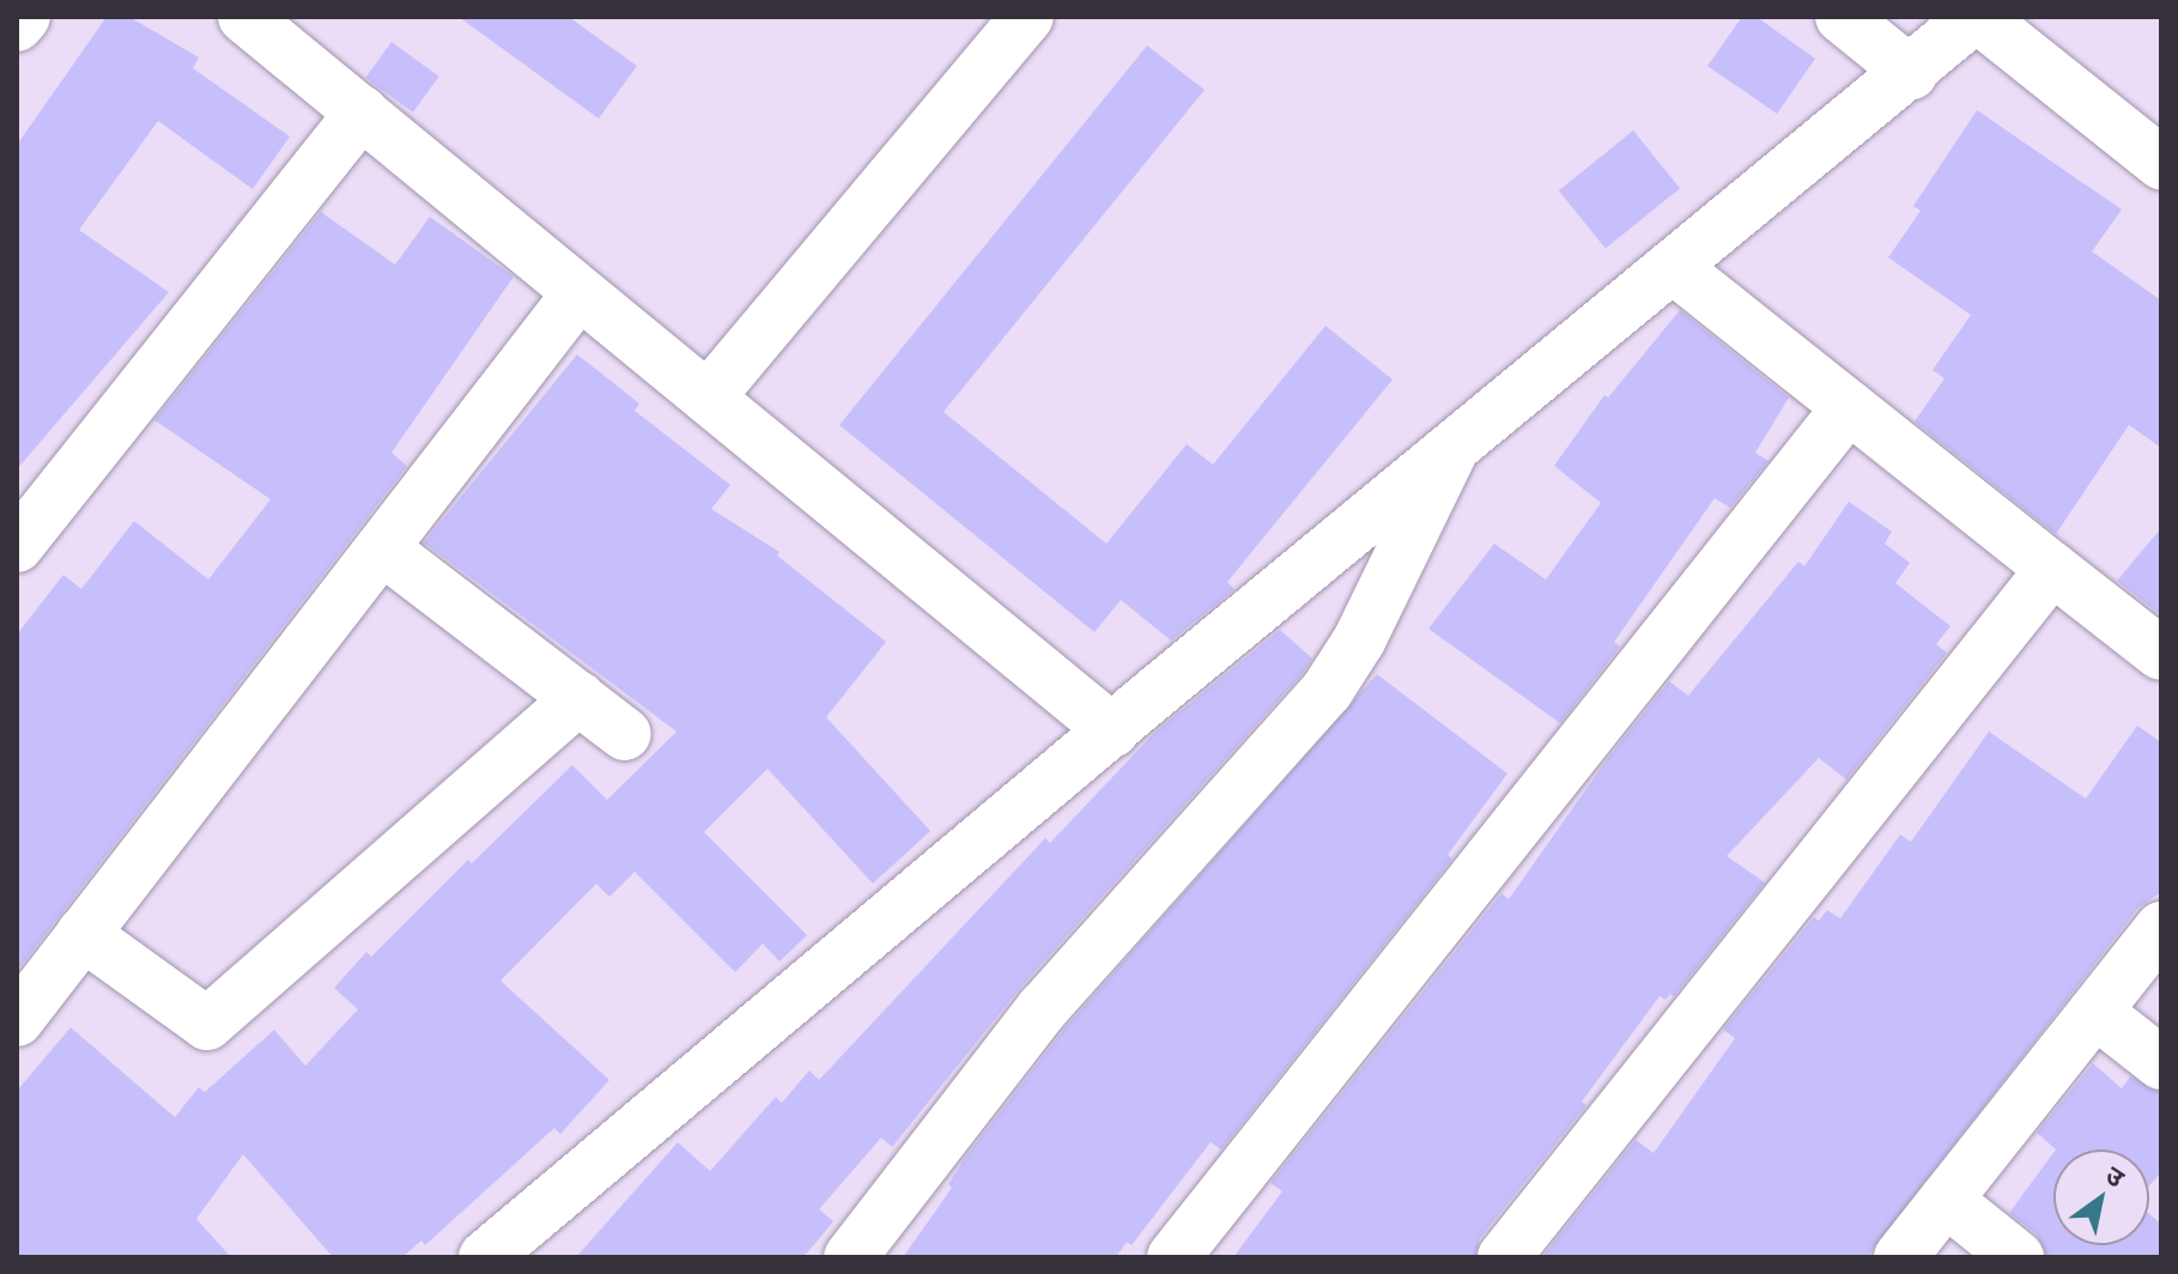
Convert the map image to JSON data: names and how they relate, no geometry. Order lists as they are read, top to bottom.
{
  "north": "top right"
}
